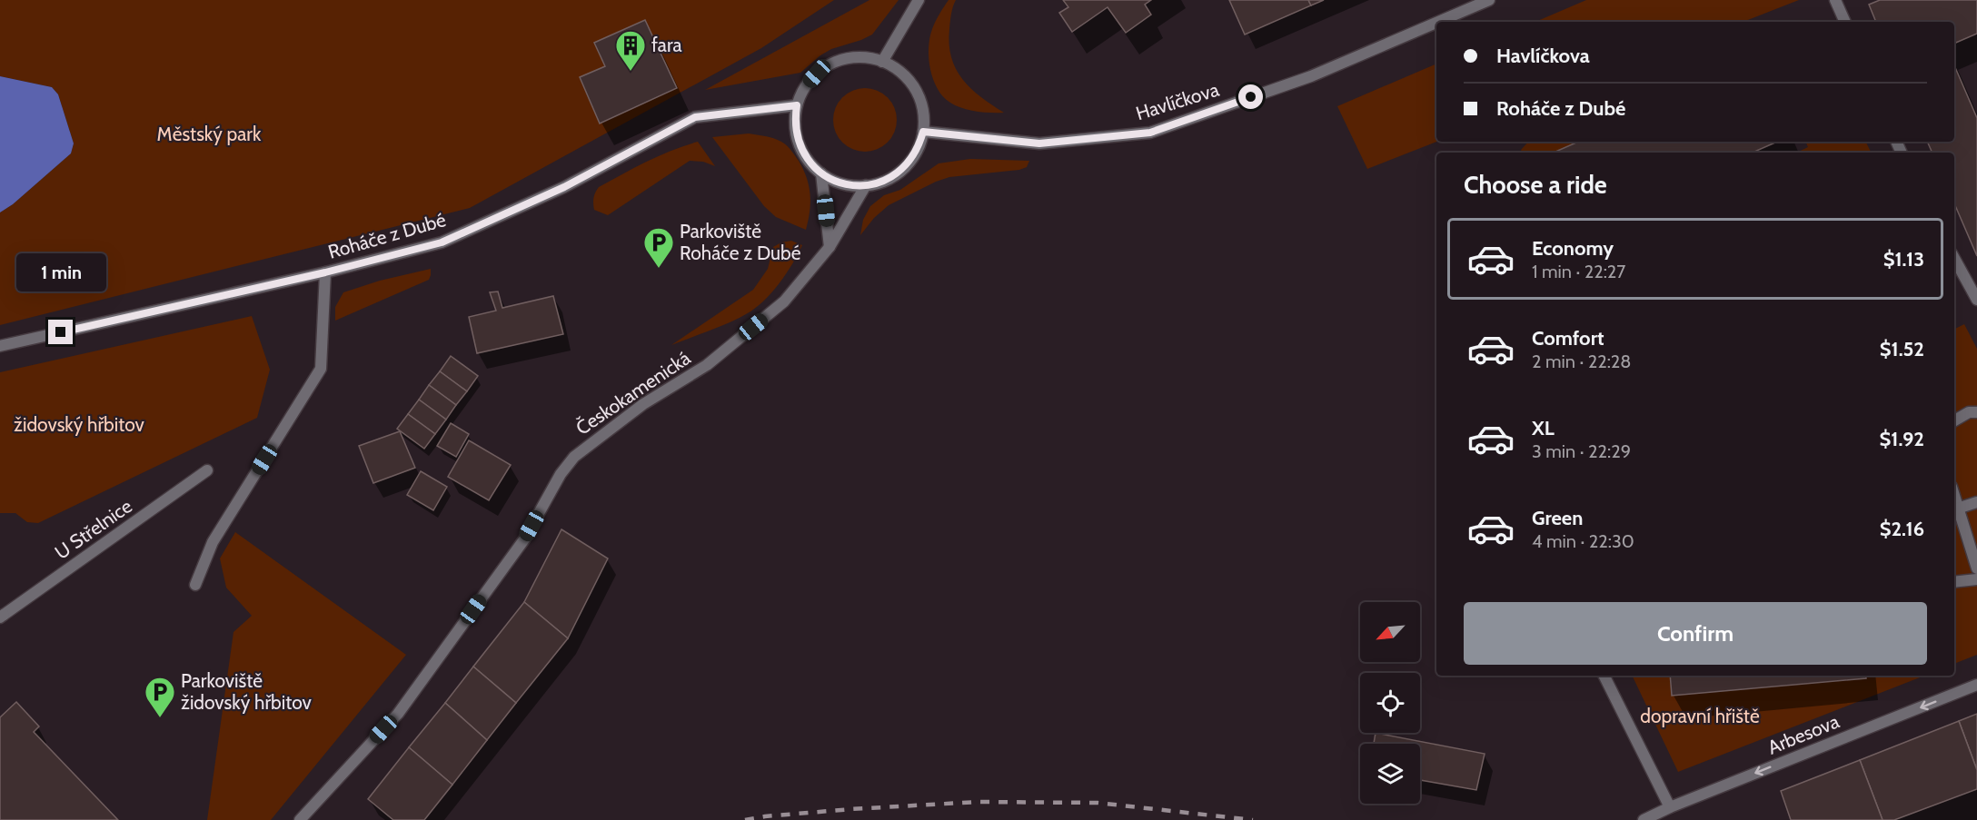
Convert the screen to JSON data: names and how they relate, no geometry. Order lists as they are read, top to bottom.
{
  "streets": {
    "street": [
      "Havlíčkova",
      "Roháče z Dubé",
      "Českokamenická",
      "U Střelnice",
      "Arbesova"
    ]
  },
  "crossings": [
    ["Havlíčkova", "Roháče z Dubé"],
    ["Havlíčkova", "Českokamenická"],
    ["Roháče z Dubé", "Českokamenická"]
  ],
  "one_way": ["Arbesova"],
  "parks": ["Městský park", "židovský hřbitov", "dopravní hřiště"],
  "places": {
    "building": ["fara"],
    "parking": ["Parkoviště Roháče z Dubé", "Parkoviště židovský hřbitov"]
  },
  "north": "bottom left",
  "page": {
    "banner": ["Havlíčkova", "Roháče z Dubé"],
    "heading": "Choose a ride",
    "list": [
      {
        "name": "Economy",
        "note": "1 min · 22:27",
        "value": "$1.13"
      },
      {
        "name": "Comfort",
        "note": "2 min · 22:28",
        "value": "$1.52"
      },
      {
        "name": "XL",
        "note": "3 min · 22:29",
        "value": "$1.92"
      },
      {
        "name": "Green",
        "note": "4 min · 22:30",
        "value": "$2.16"
      }
    ],
    "bubble": "1 min",
    "buttons": "Confirm"
  }
}
